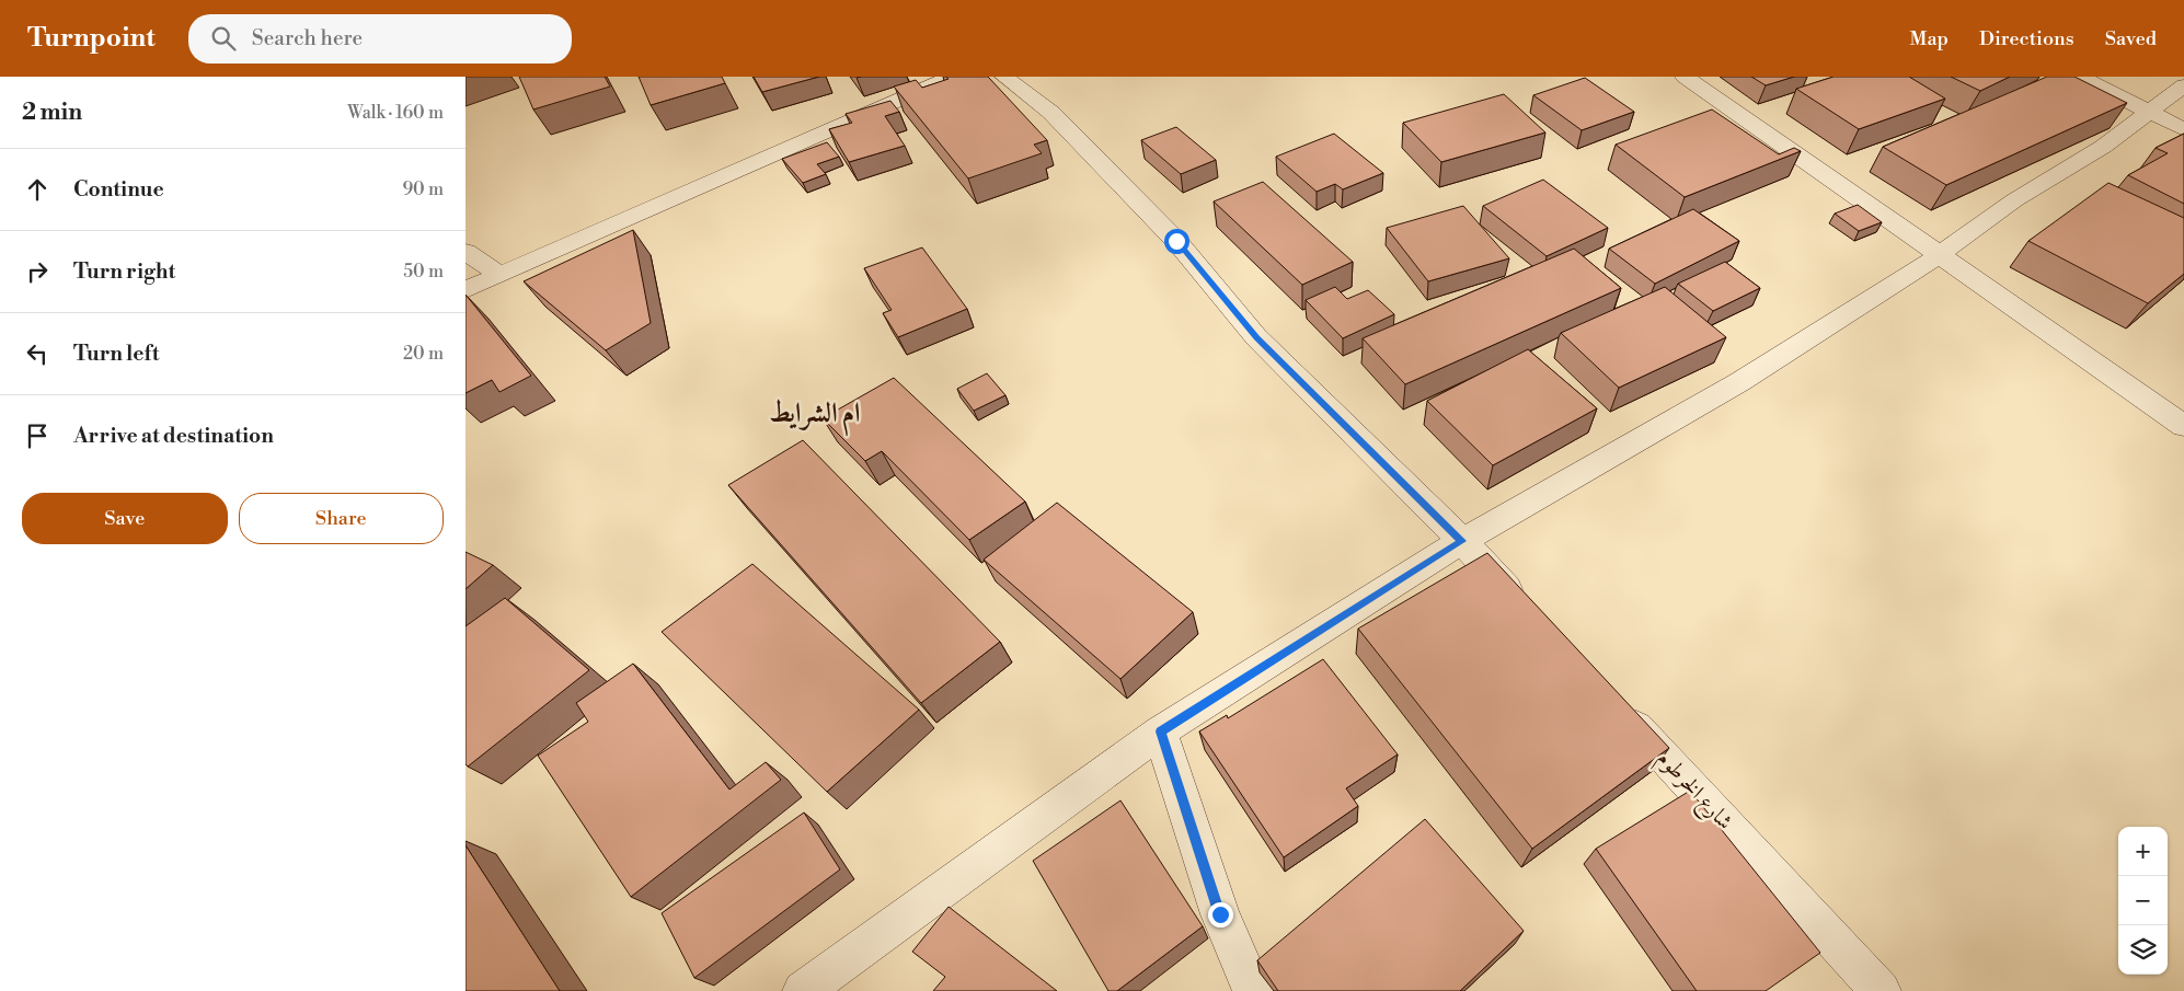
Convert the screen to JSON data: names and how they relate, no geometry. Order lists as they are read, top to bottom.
{
  "streets": {
    "street": ["شارع الخرطوم"]
  },
  "districts": ["ام الشرايط"],
  "page": {
    "header": "Turnpoint",
    "search": "Search here",
    "nav": ["Map", "Directions", "Saved"],
    "heading": ["2 min", "Walk · 160 m"],
    "list": [
      ["Continue", "90 m"],
      ["Turn right", "50 m"],
      ["Turn left", "20 m"],
      "Arrive at destination"
    ],
    "buttons": ["Save", "Share"],
    "map_buttons": ["+", "−"]
  }
}
